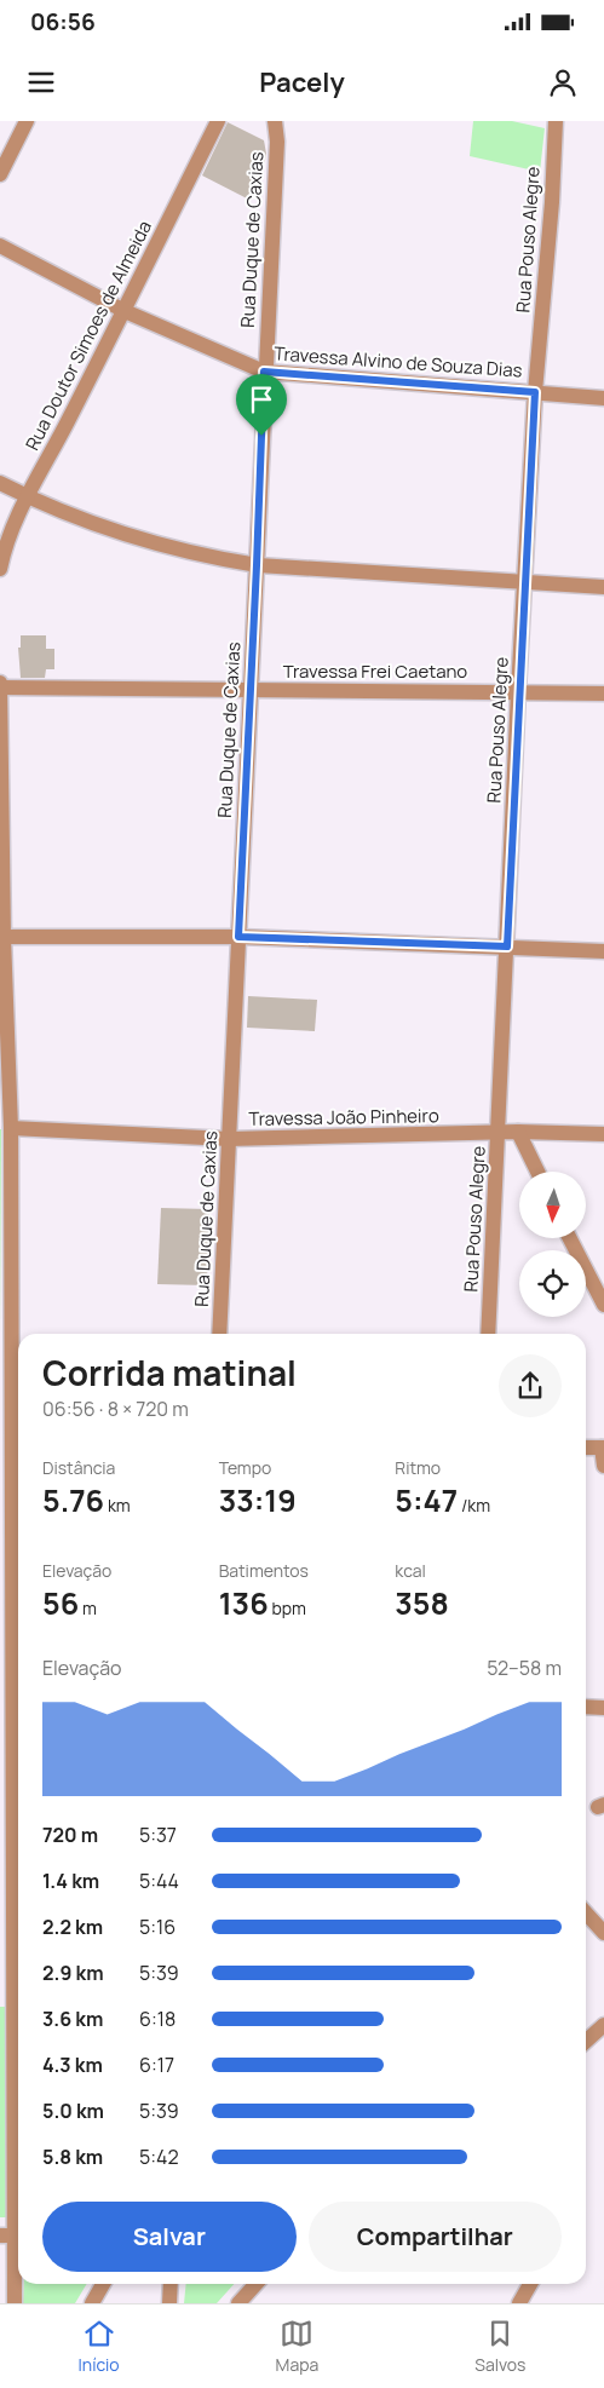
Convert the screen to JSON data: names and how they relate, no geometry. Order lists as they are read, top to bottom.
{
  "streets": {
    "street": [
      "Rua Duque de Caxias",
      "Rua Pouso Alegre",
      "Rua Doutor Simoes de Almeida",
      "Travessa Alvino de Souza Dias",
      "Travessa Frei Caetano",
      "Travessa João Pinheiro"
    ]
  },
  "crossings": [
    ["Rua Duque de Caxias", "Travessa Alvino de Souza Dias"],
    ["Rua Duque de Caxias", "Travessa Frei Caetano"],
    ["Rua Duque de Caxias", "Travessa João Pinheiro"],
    ["Rua Pouso Alegre", "Travessa Alvino de Souza Dias"],
    ["Rua Pouso Alegre", "Travessa Frei Caetano"],
    ["Rua Pouso Alegre", "Travessa João Pinheiro"],
    ["Rua Doutor Simoes de Almeida", "Travessa Alvino de Souza Dias"]
  ],
  "north": "bottom",
  "page": {
    "status": "06:56",
    "header": "Pacely",
    "heading": ["Corrida matinal", "06:56 · 8 × 720 m"],
    "stats": [
      ["Distância", "5.76 km"],
      ["Tempo", "33:19"],
      ["Ritmo", "5:47 /km"],
      ["Elevação", "56 m"],
      ["Batimentos", "136 bpm"],
      ["kcal", "358"]
    ],
    "chart": ["Elevação", "52–58 m"],
    "list": [
      {
        "name": "720 m",
        "note": "5:37"
      },
      {
        "name": "1.4 km",
        "note": "5:44"
      },
      {
        "name": "2.2 km",
        "note": "5:16"
      },
      {
        "name": "2.9 km",
        "note": "5:39"
      },
      {
        "name": "3.6 km",
        "note": "6:18"
      },
      {
        "name": "4.3 km",
        "note": "6:17"
      },
      {
        "name": "5.0 km",
        "note": "5:39"
      },
      {
        "name": "5.8 km",
        "note": "5:42"
      }
    ],
    "buttons": ["Salvar", "Compartilhar"],
    "tabs": ["Início", "Mapa", "Salvos"]
  }
}
